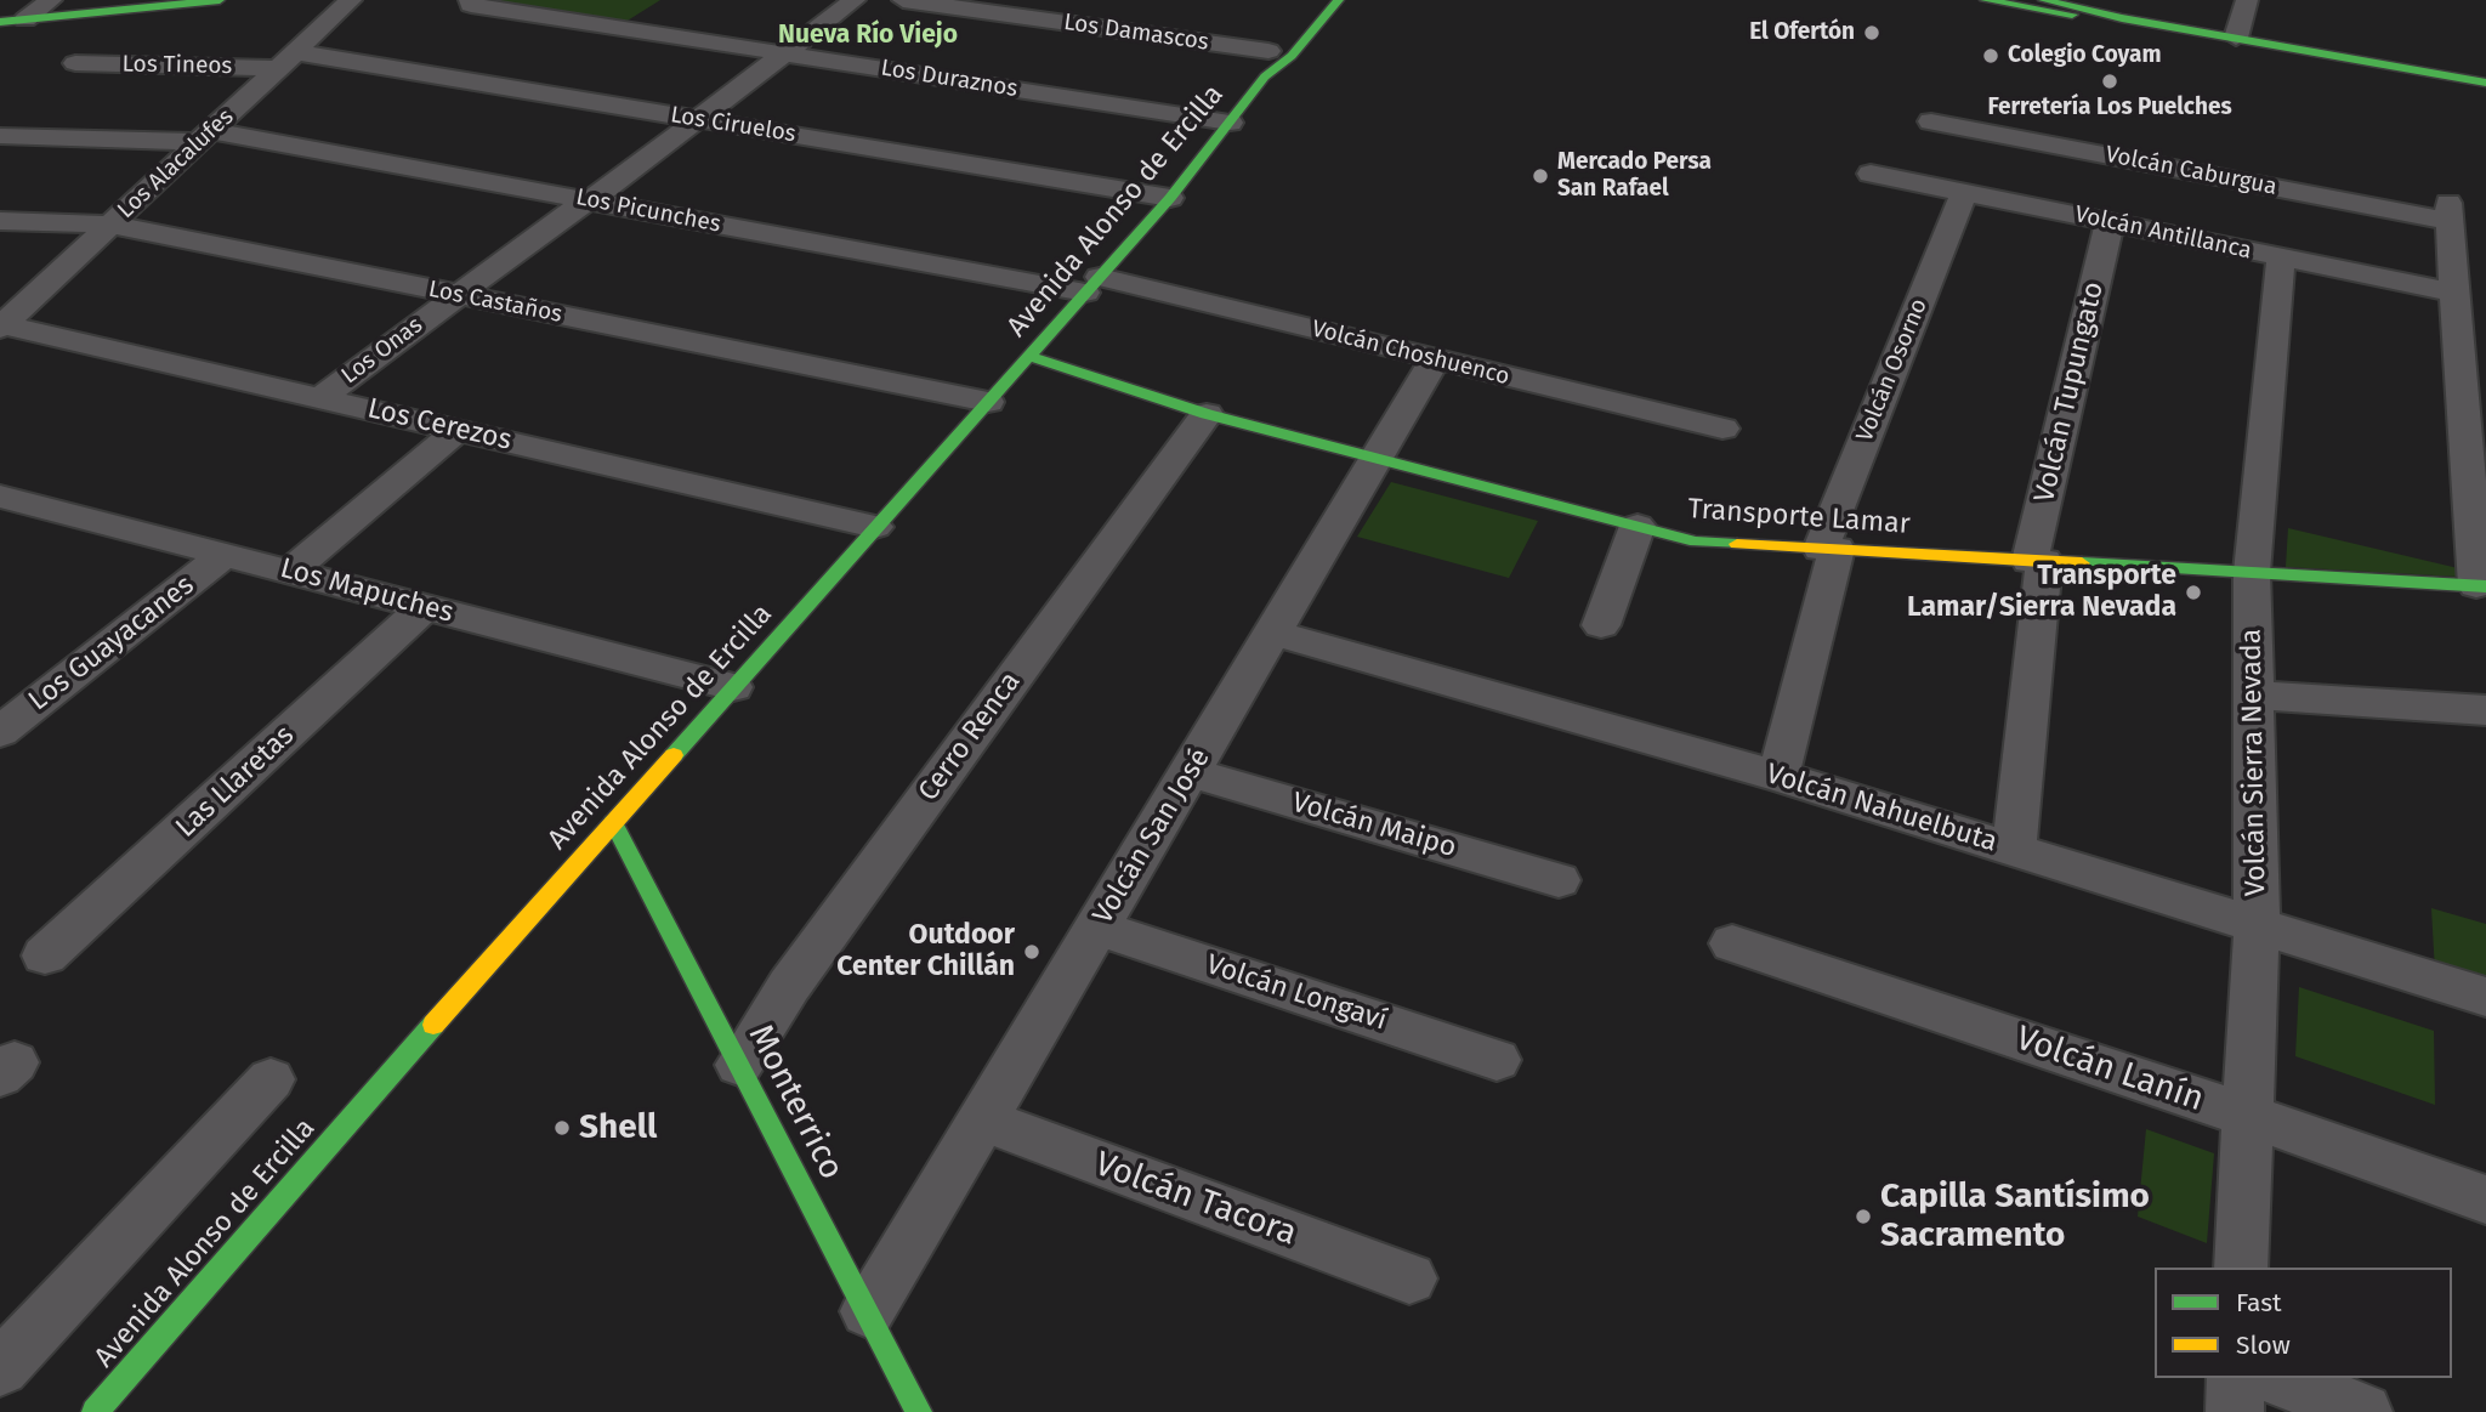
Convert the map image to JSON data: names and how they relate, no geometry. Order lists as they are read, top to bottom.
{
  "streets": {
    "main road": ["Avenida Alonso de Ercilla", "Transporte Lamar", "Monterrico"],
    "street": [
      "Los Damascos",
      "Los Tineos",
      "Los Duraznos",
      "Los Ciruelos",
      "Los Alacalufes",
      "Volcán Caburgua",
      "Los Picunches",
      "Volcán Antillanca",
      "Los Castaños",
      "Los Onas",
      "Volcán Choshuenco",
      "Volcán Osorno",
      "Volcán Tupungato",
      "Los Cerezos",
      "Los Mapuches",
      "Los Guayacanes",
      "Cerro Renca",
      "Volcán Sierra Nevada",
      "Las Llaretas",
      "Volcán Nahuelbuta",
      "Volcán Maipo",
      "Volcán San José",
      "Volcán Longaví",
      "Volcán Lanín",
      "Volcán Tacora"
    ]
  },
  "crossings": [
    ["Los Damascos", "Avenida Alonso de Ercilla"],
    ["Los Tineos", "Los Ciruelos"],
    ["Los Tineos", "Los Alacalufes"],
    ["Los Duraznos", "Avenida Alonso de Ercilla"],
    ["Los Duraznos", "Los Onas"],
    ["Los Ciruelos", "Los Alacalufes"],
    ["Los Ciruelos", "Avenida Alonso de Ercilla"],
    ["Los Ciruelos", "Los Onas"],
    ["Los Alacalufes", "Los Picunches"],
    ["Los Alacalufes", "Los Castaños"],
    ["Los Alacalufes", "Los Cerezos"],
    ["Volcán Caburgua", "Volcán Antillanca"],
    ["Volcán Caburgua", "Volcán Osorno"],
    ["Los Picunches", "Avenida Alonso de Ercilla"],
    ["Los Picunches", "Los Onas"],
    ["Los Picunches", "Volcán Choshuenco"],
    ["Avenida Alonso de Ercilla", "Los Castaños"],
    ["Avenida Alonso de Ercilla", "Volcán Choshuenco"],
    ["Avenida Alonso de Ercilla", "Los Cerezos"],
    ["Avenida Alonso de Ercilla", "Transporte Lamar"],
    ["Avenida Alonso de Ercilla", "Los Mapuches"],
    ["Avenida Alonso de Ercilla", "Monterrico"],
    ["Volcán Antillanca", "Volcán Osorno"],
    ["Volcán Antillanca", "Volcán Tupungato"],
    ["Volcán Antillanca", "Volcán Sierra Nevada"],
    ["Los Castaños", "Los Onas"],
    ["Los Onas", "Los Cerezos"],
    ["Volcán Choshuenco", "Volcán San José"],
    ["Volcán Osorno", "Transporte Lamar"],
    ["Volcán Osorno", "Volcán Nahuelbuta"],
    ["Volcán Tupungato", "Transporte Lamar"],
    ["Volcán Tupungato", "Volcán Nahuelbuta"],
    ["Transporte Lamar", "Cerro Renca"],
    ["Transporte Lamar", "Volcán Sierra Nevada"],
    ["Transporte Lamar", "Volcán San José"],
    ["Los Mapuches", "Los Guayacanes"],
    ["Los Mapuches", "Las Llaretas"],
    ["Cerro Renca", "Monterrico"],
    ["Volcán Sierra Nevada", "Volcán Nahuelbuta"],
    ["Volcán Sierra Nevada", "Volcán Lanín"],
    ["Volcán Nahuelbuta", "Volcán San José"],
    ["Volcán Maipo", "Volcán San José"],
    ["Volcán San José", "Volcán Longaví"],
    ["Volcán San José", "Monterrico"],
    ["Volcán San José", "Volcán Tacora"]
  ],
  "districts": ["Nueva Río Viejo"],
  "places": [
    "El Ofertón",
    "Colegio Coyam",
    "Ferretería Los Puelches",
    "Mercado Persa San Rafael",
    "Transporte Lamar/Sierra Nevada",
    "Outdoor Center Chillán",
    "Shell",
    "Capilla Santísimo Sacramento"
  ],
  "legend": ["Fast", "Slow"]
}
